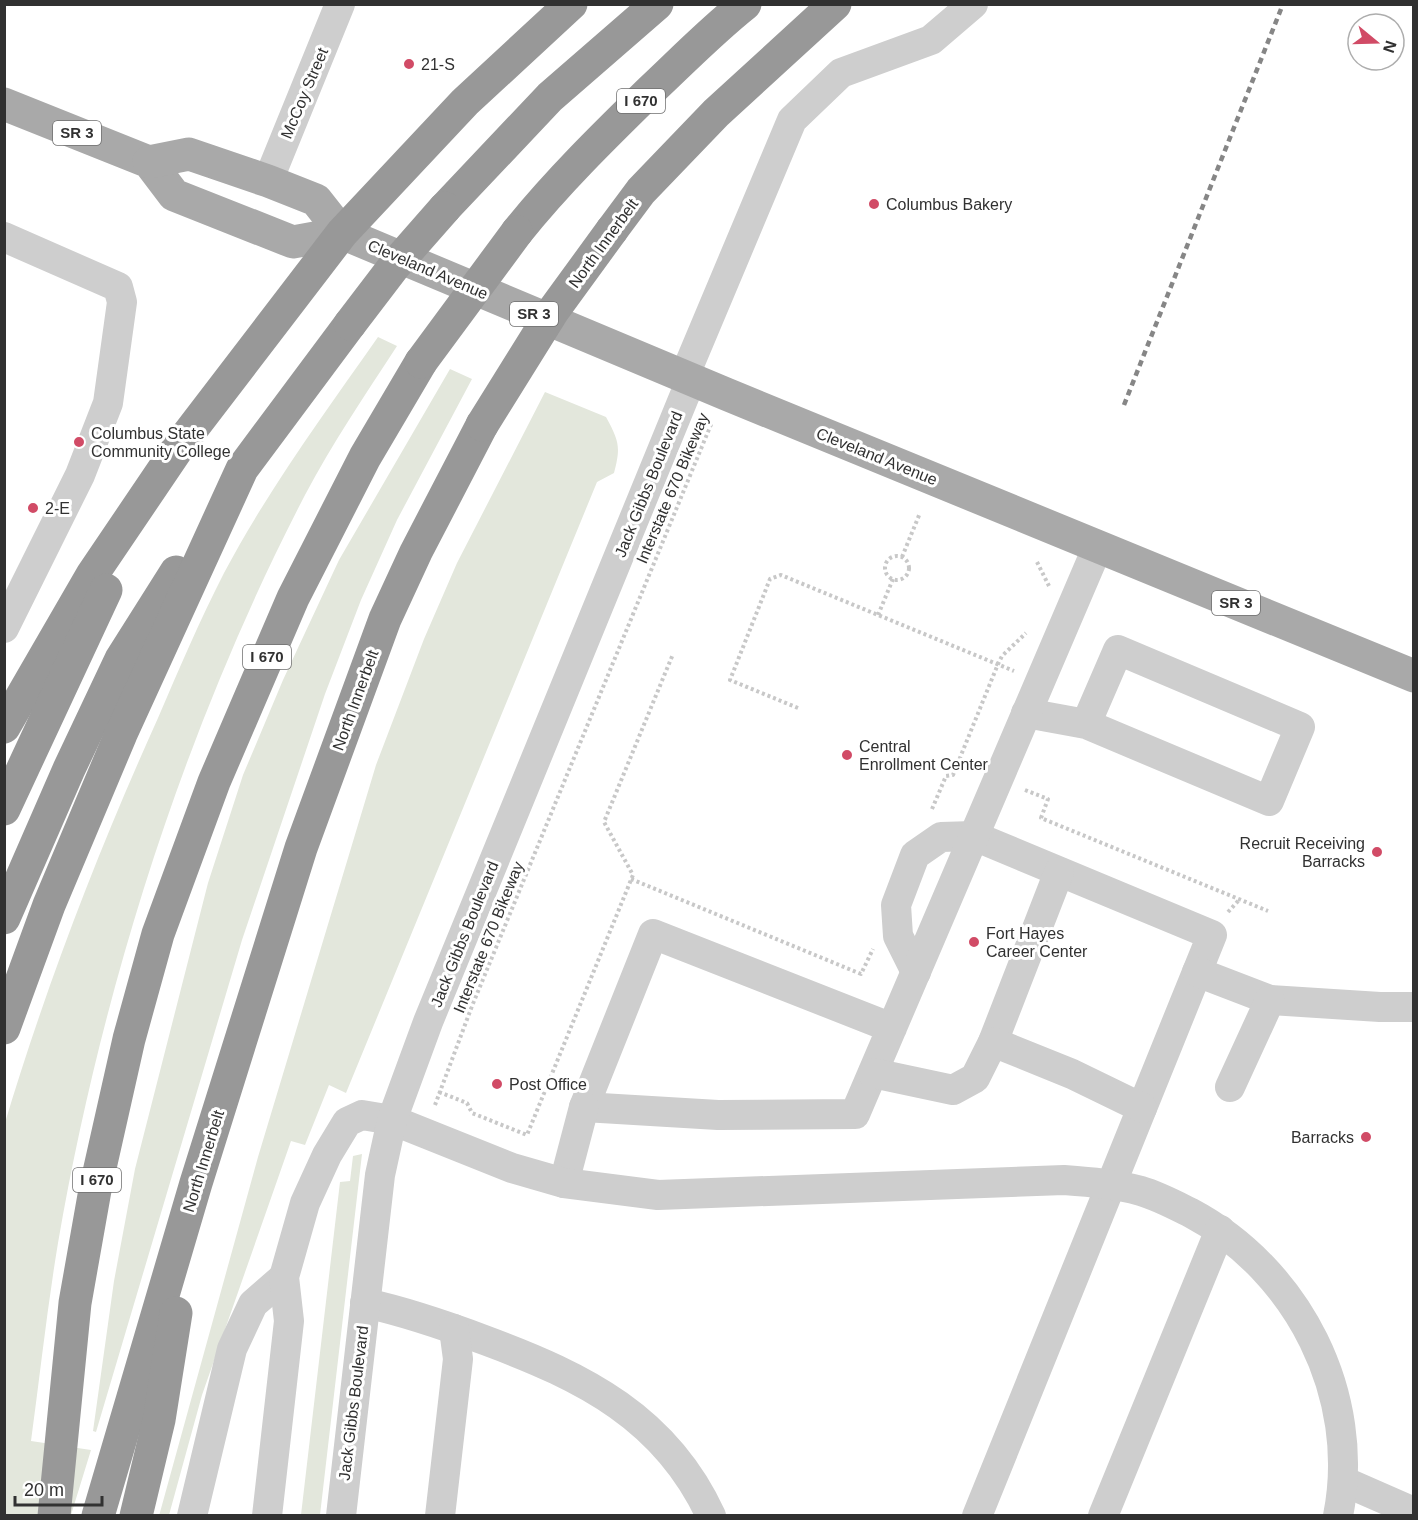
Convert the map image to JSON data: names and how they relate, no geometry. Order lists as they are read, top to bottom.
{
  "streets": {
    "highway": ["I 670", "North Innerbelt"],
    "main road": ["SR 3", "Cleveland Avenue"],
    "street": ["McCoy Street", "Jack Gibbs Boulevard"],
    "path": ["Interstate 670 Bikeway"]
  },
  "crossings": [
    ["McCoy Street", "Cleveland Avenue"],
    ["SR 3", "Cleveland Avenue"],
    ["Cleveland Avenue", "Jack Gibbs Boulevard"],
    ["Cleveland Avenue", "Interstate 670 Bikeway"]
  ],
  "places": [
    "21-S",
    "Columbus Bakery",
    "Columbus State Community College",
    "2-E",
    "Central Enrollment Center",
    "Recruit Receiving Barracks",
    "Fort Hayes Career Center",
    "Post Office",
    "Barracks"
  ],
  "scale_bar": "20 m",
  "north": "right"
}
